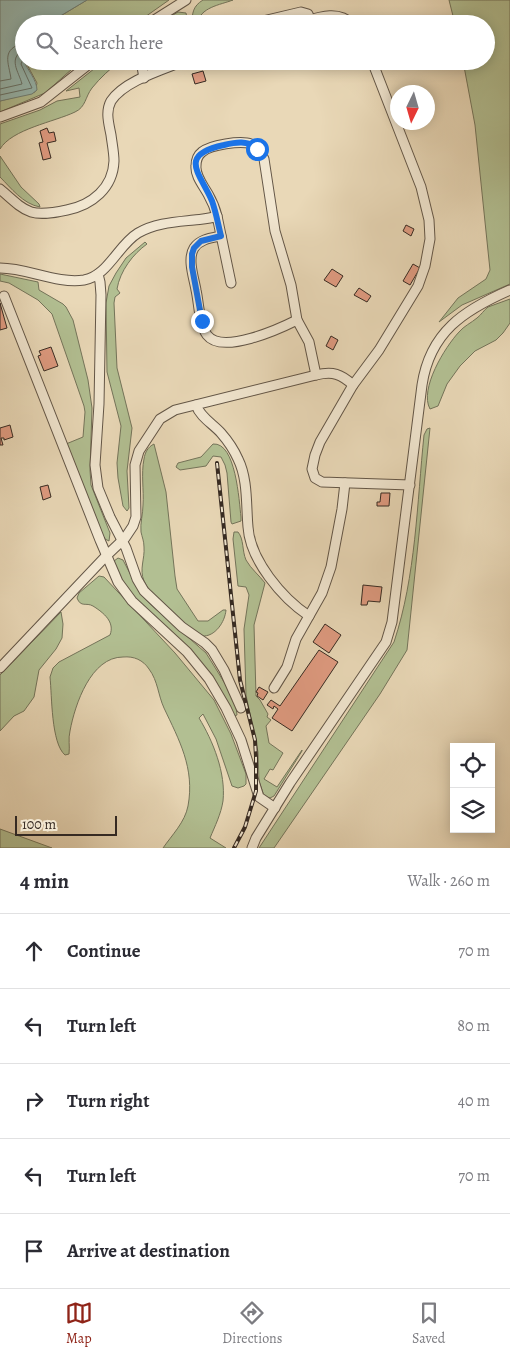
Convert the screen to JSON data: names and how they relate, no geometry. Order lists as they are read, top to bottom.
{
  "scale_bar": "100 m",
  "north": "bottom",
  "page": {
    "search": "Search here",
    "scale": "100 m",
    "heading": ["4 min", "Walk · 260 m"],
    "list": [
      ["Continue", "70 m"],
      ["Turn left", "80 m"],
      ["Turn right", "40 m"],
      ["Turn left", "70 m"],
      "Arrive at destination"
    ],
    "nav": ["Map", "Directions", "Saved"]
  }
}
